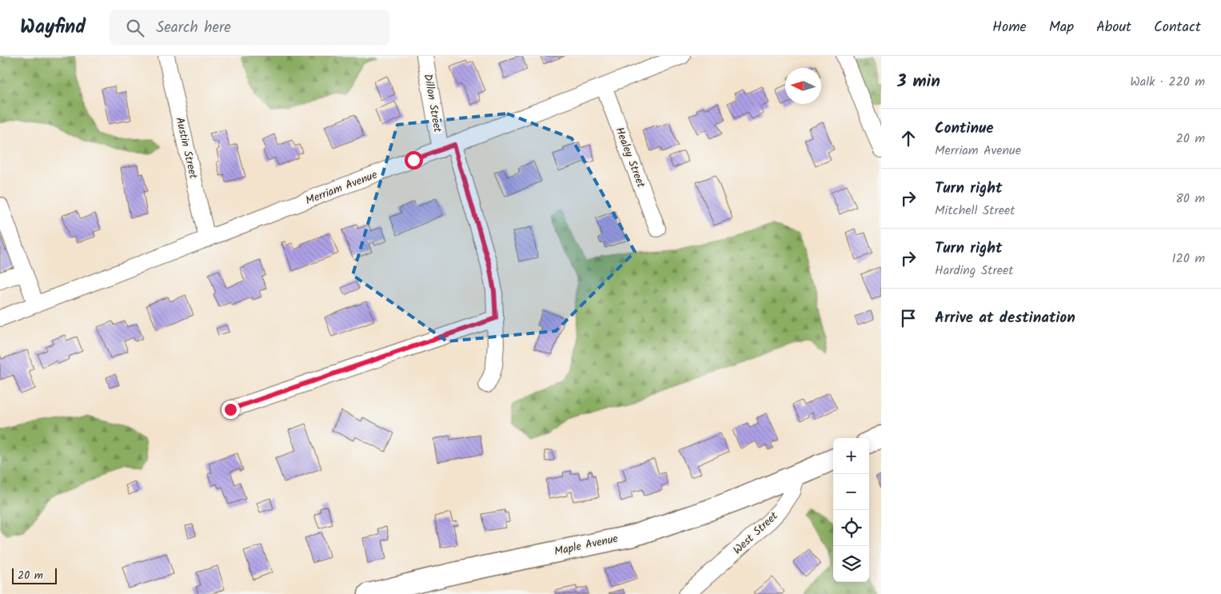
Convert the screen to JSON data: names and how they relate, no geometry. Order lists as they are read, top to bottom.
{
  "streets": {
    "main road": ["Maple Avenue"],
    "street": [
      "Dillon Street",
      "Austin Street",
      "Healey Street",
      "Merriam Avenue",
      "West Street"
    ]
  },
  "crossings": [
    ["Dillon Street", "Merriam Avenue"],
    ["Austin Street", "Merriam Avenue"],
    ["Healey Street", "Merriam Avenue"],
    ["West Street", "Maple Avenue"]
  ],
  "scale_bar": "20 m",
  "north": "left",
  "page": {
    "header": "Wayfind",
    "search": "Search here",
    "nav": [
      "Home",
      "Map",
      "About",
      "Contact"
    ],
    "heading": ["3 min", "Walk · 220 m"],
    "list": [
      ["Continue", "Merriam Avenue", "20 m"],
      ["Turn right", "Mitchell Street", "80 m"],
      ["Turn right", "Harding Street", "120 m"],
      "Arrive at destination"
    ],
    "map_buttons": ["+", "−"],
    "scale": "20 m"
  }
}
